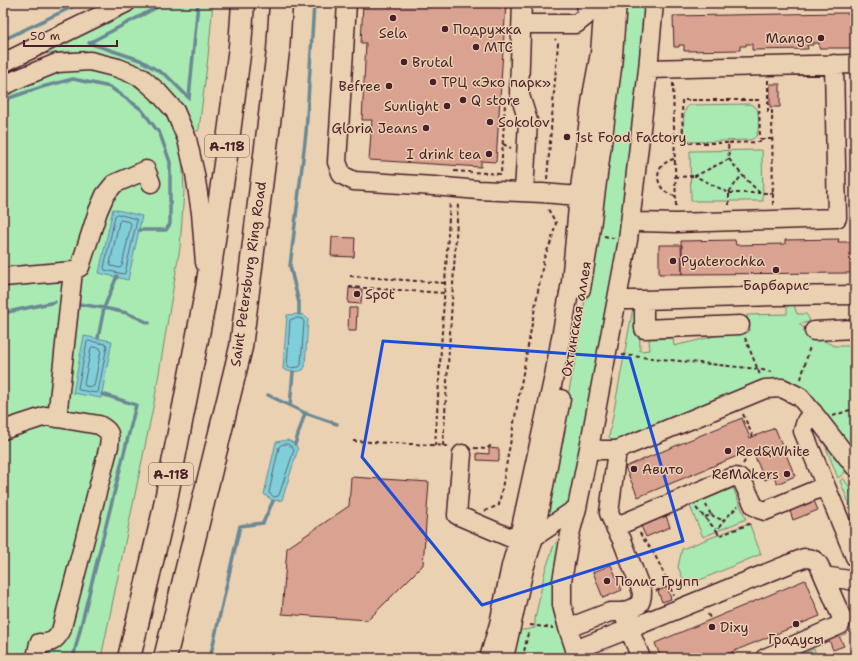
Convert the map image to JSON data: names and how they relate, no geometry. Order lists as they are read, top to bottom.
{
  "streets": {
    "highway": ["А-118", "Saint Petersburg Ring Road"],
    "street": ["Охтинская аллея"]
  },
  "places": [
    "Sela",
    "Подружка",
    "Mango",
    "МТС",
    "Brutal",
    "ТРЦ «Эко парк»",
    "Befree",
    "Q store",
    "Sunlight",
    "Sokolov",
    "Gloria Jeans",
    "1st Food Factory",
    "I drink tea",
    "Pyaterochka",
    "Барбарис",
    "Spot",
    "Red&White",
    "Авито",
    "ReMakers",
    "Полис Групп",
    "Градусы",
    "Dixy"
  ],
  "scale_bar": "50 m"
}
